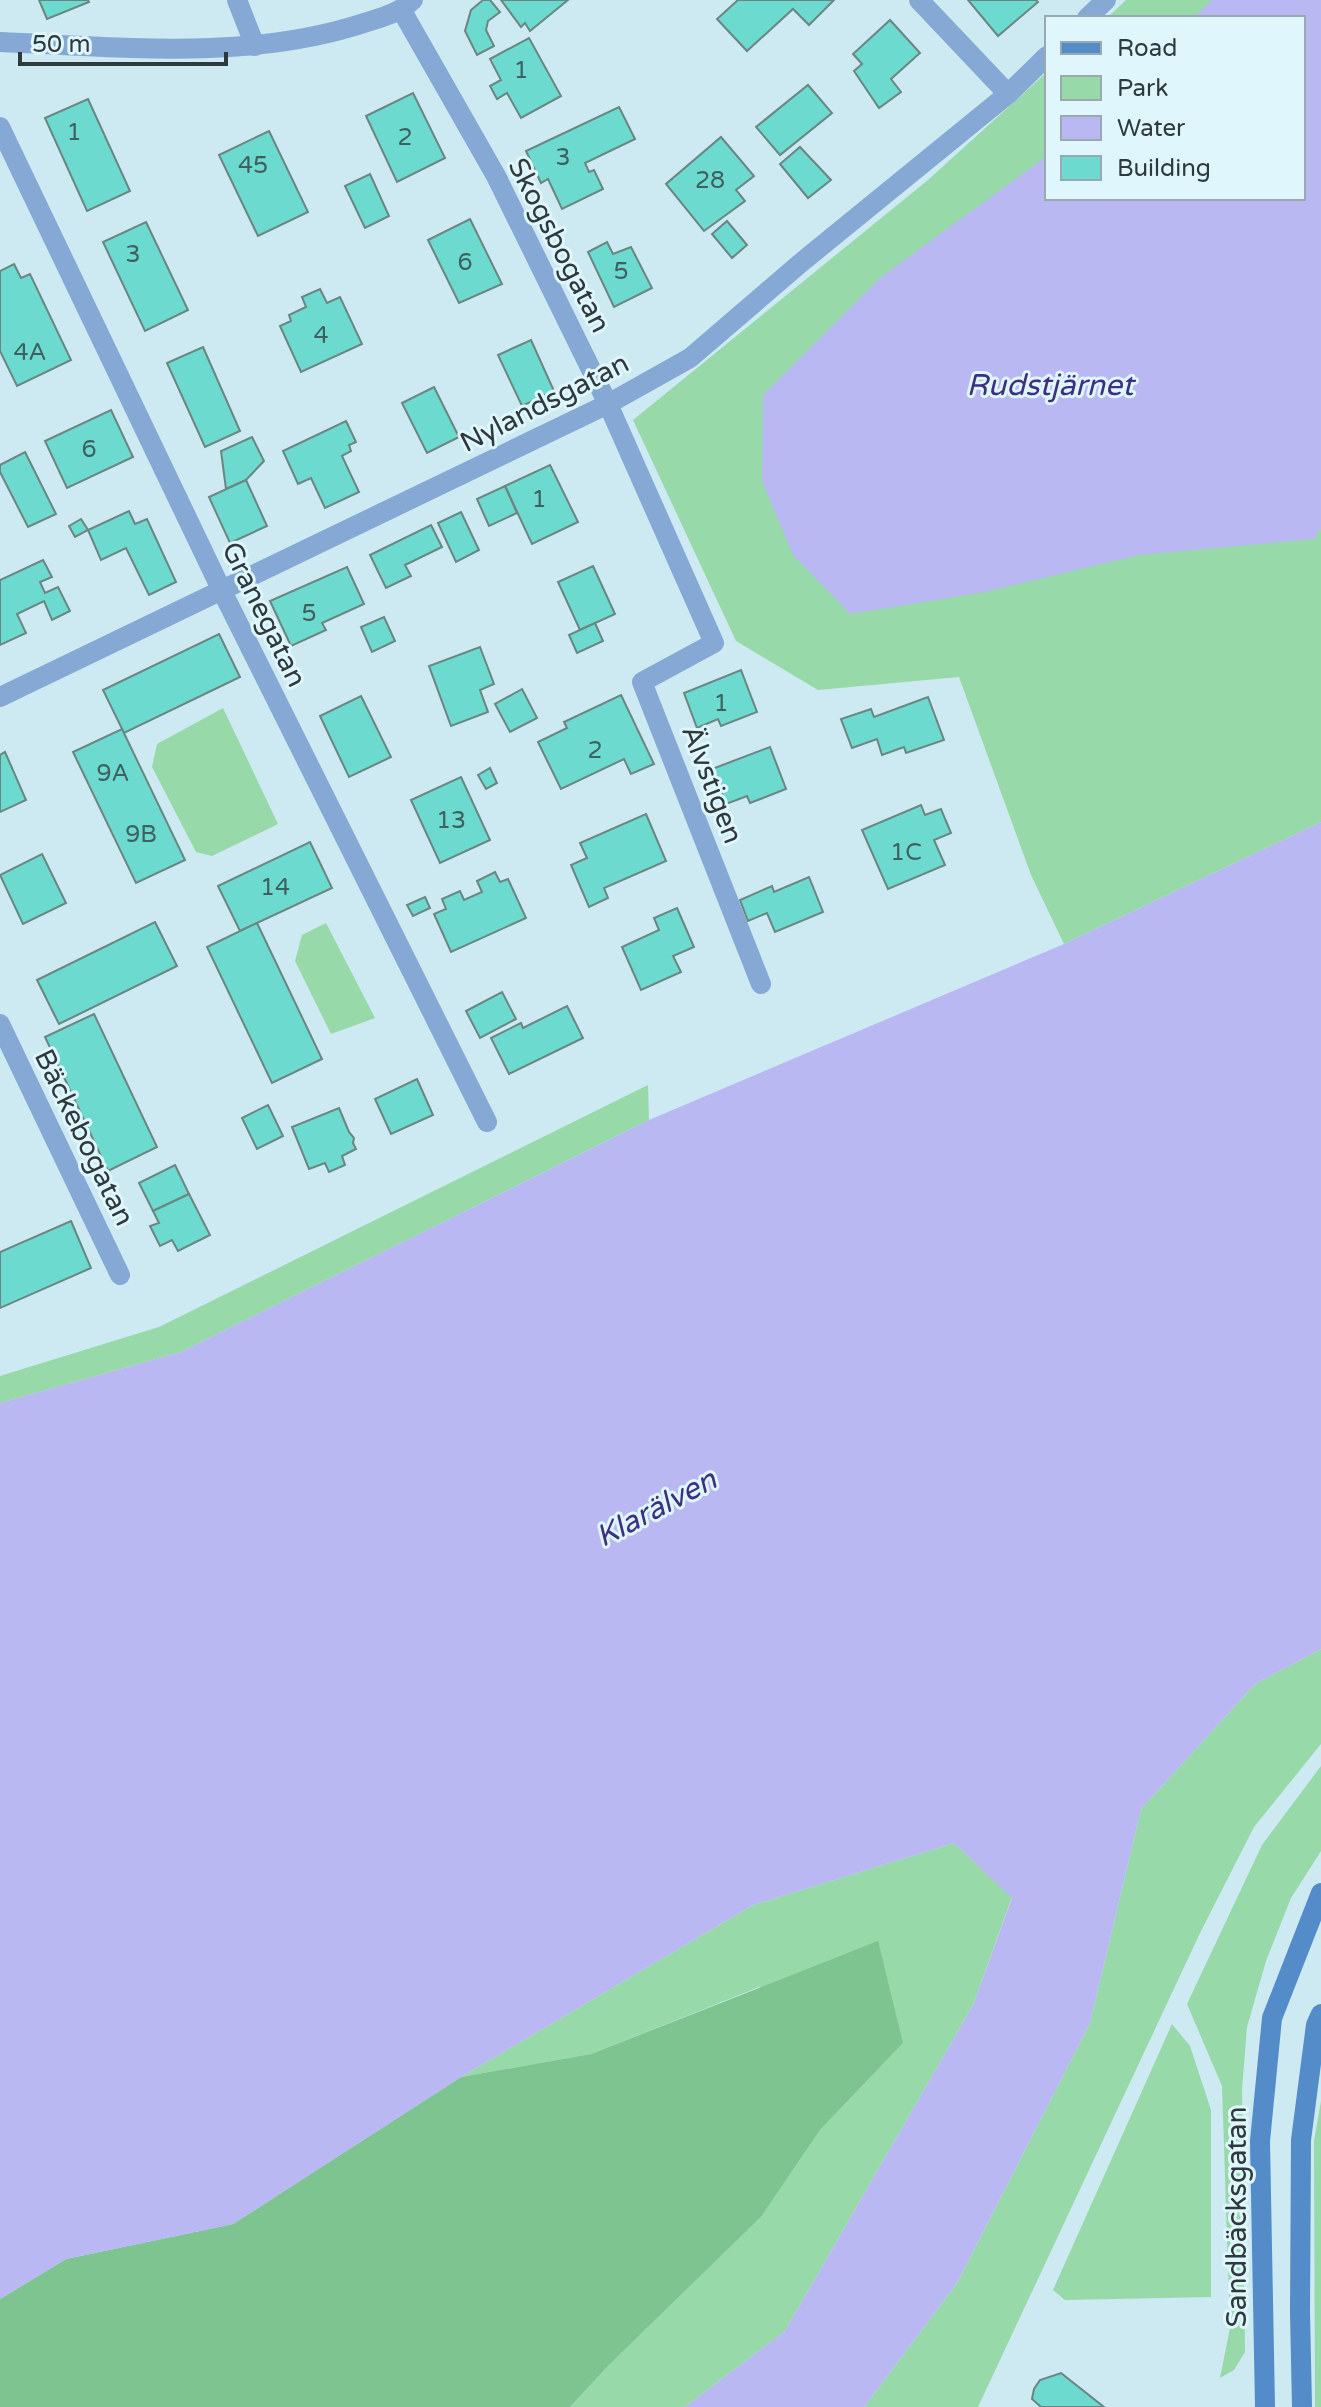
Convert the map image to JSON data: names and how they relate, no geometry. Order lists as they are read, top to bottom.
{
  "streets": {
    "street": [
      "Skogsbogatan",
      "Nylandsgatan",
      "Granegatan",
      "Älvstigen",
      "Bäckebogatan",
      "Sandbäcksgatan"
    ]
  },
  "crossings": [
    ["Skogsbogatan", "Nylandsgatan"],
    ["Skogsbogatan", "Älvstigen"],
    ["Nylandsgatan", "Granegatan"]
  ],
  "water": ["Rudstjärnet", "Klarälven"],
  "house_numbers": [
    "1",
    "1",
    "2",
    "3",
    "45",
    "28",
    "3",
    "6",
    "5",
    "4",
    "4A",
    "6",
    "1",
    "5",
    "1",
    "2",
    "9A",
    "13",
    "9B",
    "1C",
    "14"
  ],
  "legend": [
    "Road",
    "Park",
    "Water",
    "Building"
  ],
  "scale_bar": "50 m"
}
